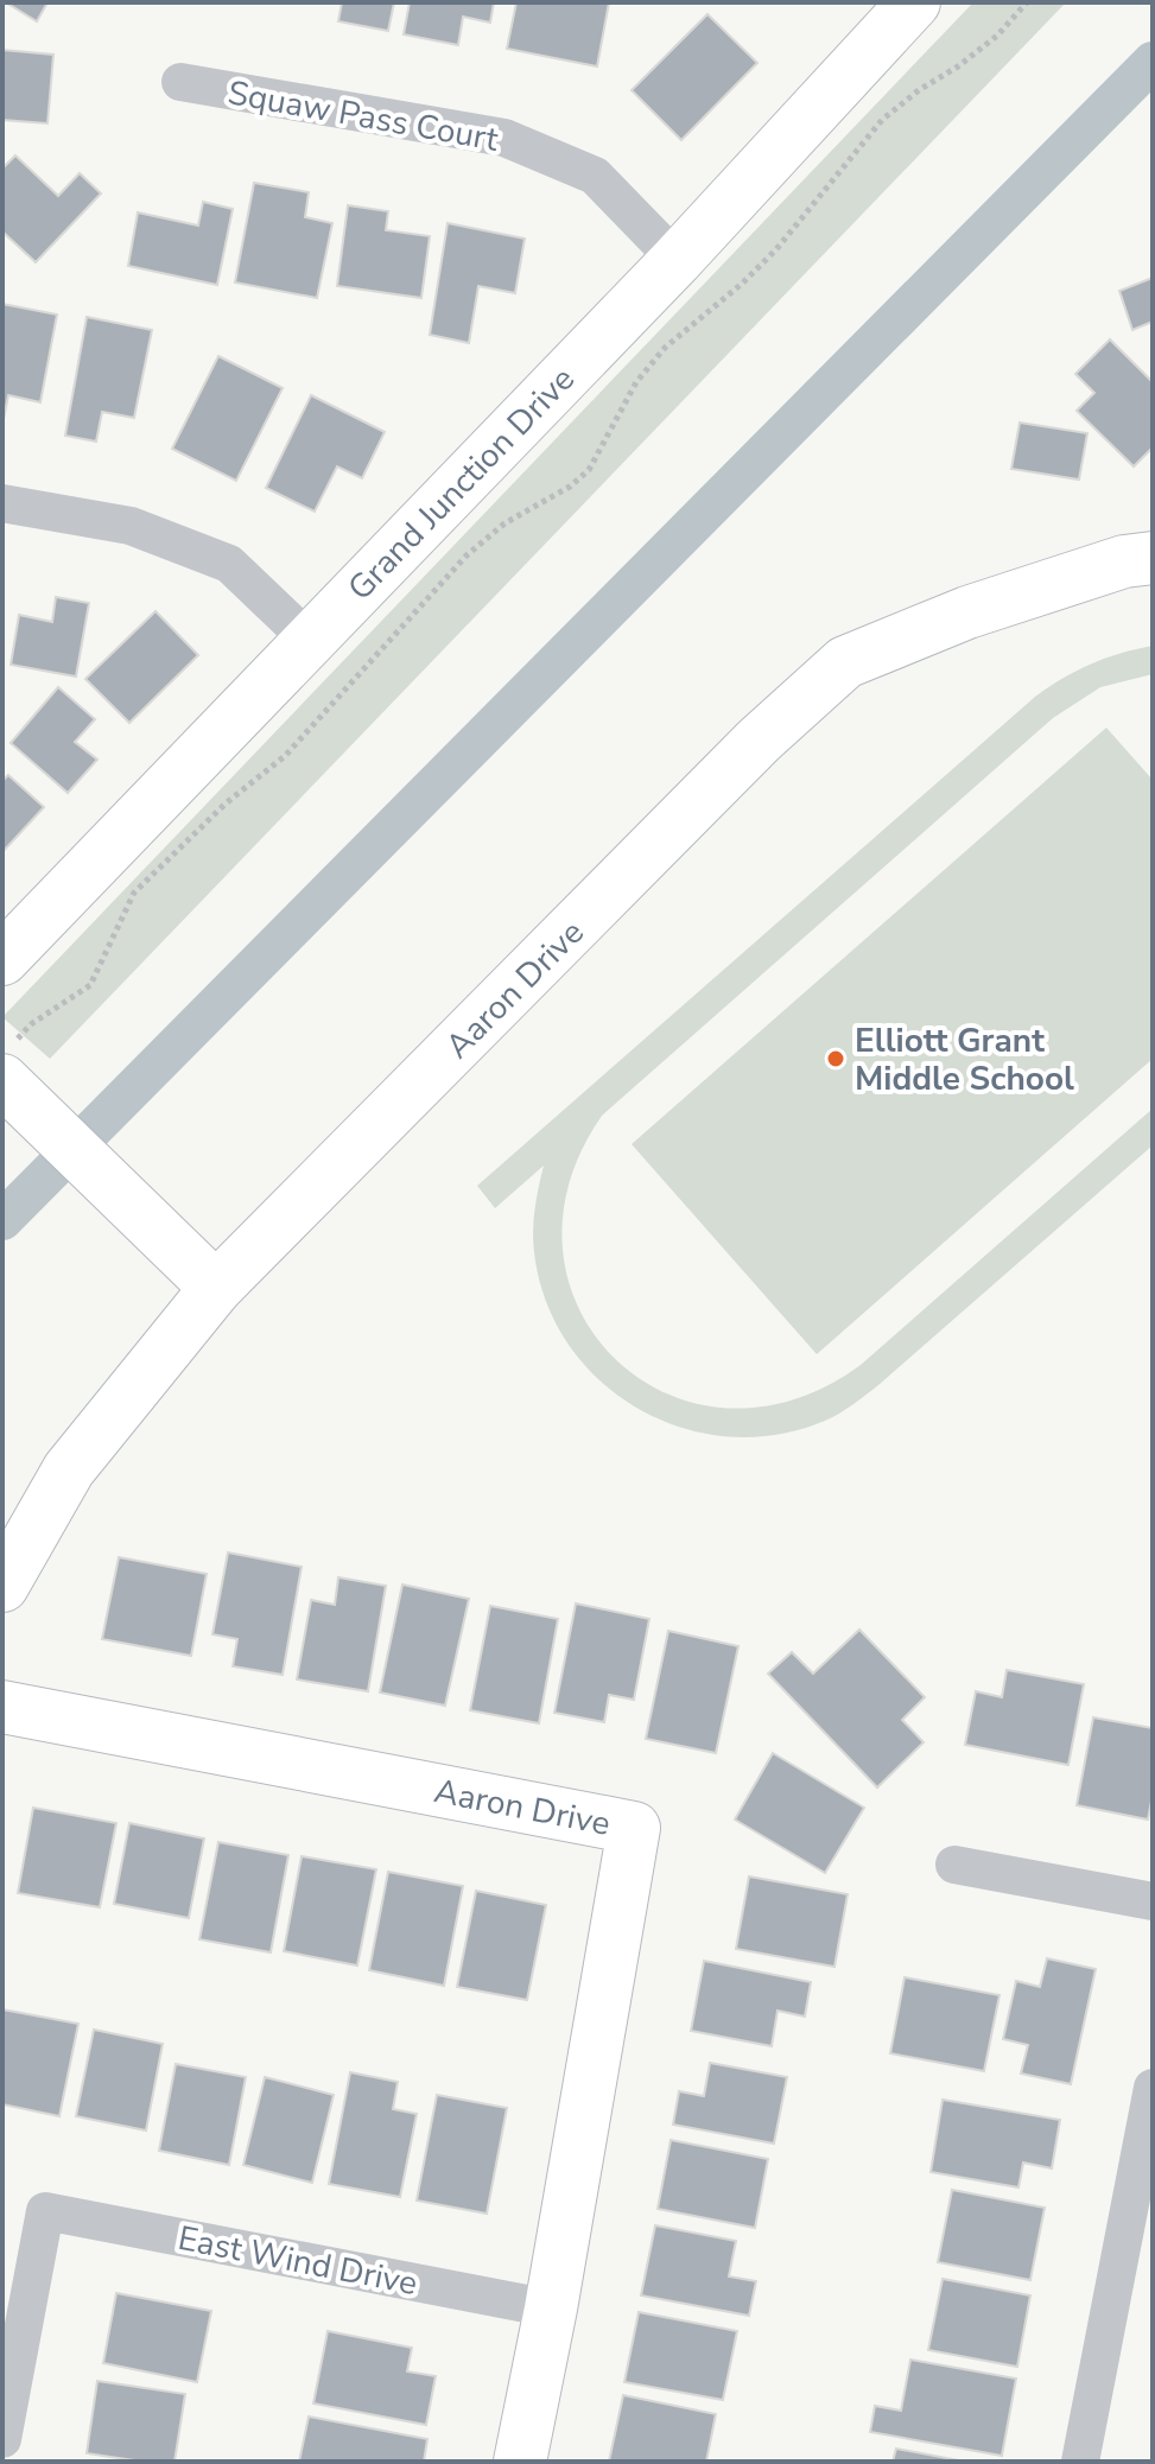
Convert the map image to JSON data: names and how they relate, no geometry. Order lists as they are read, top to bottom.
{
  "streets": {
    "street": [
      "Squaw Pass Court",
      "Grand Junction Drive",
      "Aaron Drive",
      "East Wind Drive"
    ]
  },
  "crossings": [
    ["Squaw Pass Court", "Grand Junction Drive"],
    ["Aaron Drive", "East Wind Drive"]
  ],
  "places": ["Elliott Grant Middle School"]
}
